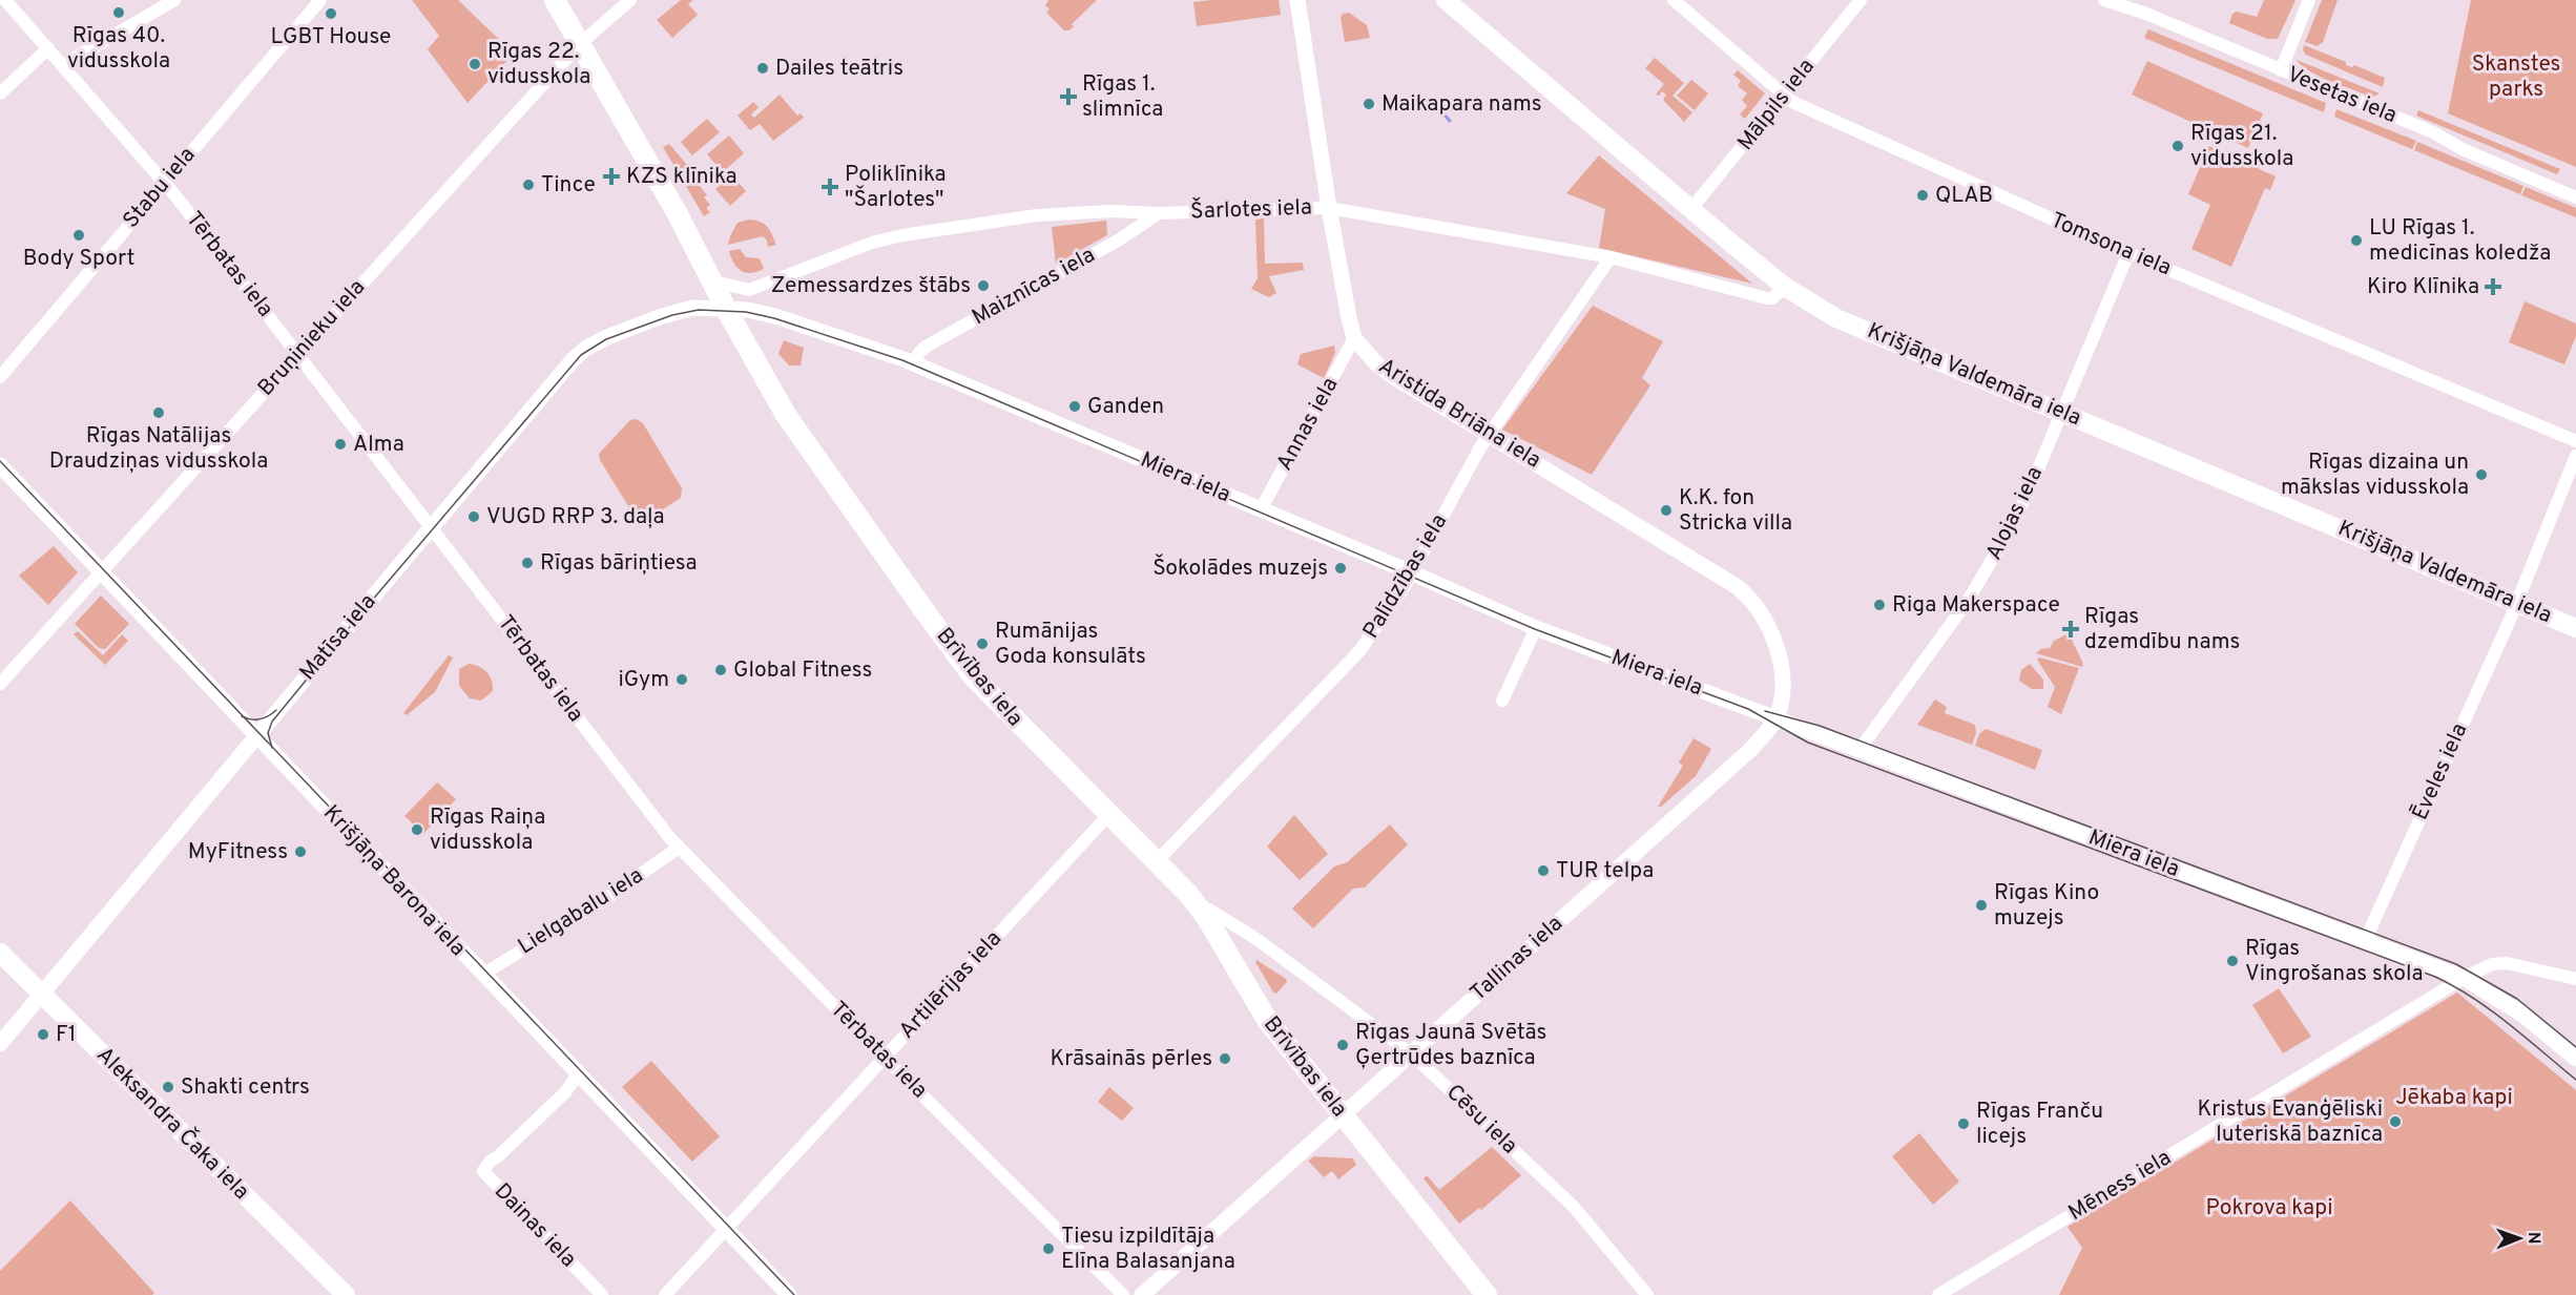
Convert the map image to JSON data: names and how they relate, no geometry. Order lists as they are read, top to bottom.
{
  "streets": {
    "highway": ["Brīvības iela"],
    "main road": ["Krišjāņa Valdemāra iela", "Aleksandra Čaka iela"],
    "street": [
      "Vesetas iela",
      "Mālpils iela",
      "Stabu iela",
      "Šarlotes iela",
      "Tomsona iela",
      "Tērbatas iela",
      "Maiznīcas iela",
      "Bruņinieku iela",
      "Aristida Briāna iela",
      "Annas iela",
      "Miera iela",
      "Alojas iela",
      "Palīdzības iela",
      "Matīsa iela",
      "Ēveles iela",
      "Krišjāņa Barona iela",
      "Lielgabalu iela",
      "Tallinas iela",
      "Artilērijas iela",
      "Cēsu iela",
      "Mēness iela",
      "Dainas iela"
    ]
  },
  "crossings": [
    ["Mālpils iela", "Tomsona iela"],
    ["Mālpils iela", "Krišjāņa Valdemāra iela"],
    ["Stabu iela", "Tērbatas iela"],
    ["Šarlotes iela", "Maiznīcas iela"],
    ["Šarlotes iela", "Krišjāņa Valdemāra iela"],
    ["Šarlotes iela", "Palīdzības iela"],
    ["Šarlotes iela", "Brīvības iela"],
    ["Tomsona iela", "Alojas iela"],
    ["Tērbatas iela", "Bruņinieku iela"],
    ["Tērbatas iela", "Matīsa iela"],
    ["Tērbatas iela", "Lielgabalu iela"],
    ["Tērbatas iela", "Artilērijas iela"],
    ["Maiznīcas iela", "Miera iela"],
    ["Bruņinieku iela", "Brīvības iela"],
    ["Bruņinieku iela", "Krišjāņa Barona iela"],
    ["Krišjāņa Valdemāra iela", "Alojas iela"],
    ["Krišjāņa Valdemāra iela", "Ēveles iela"],
    ["Aristida Briāna iela", "Annas iela"],
    ["Aristida Briāna iela", "Miera iela"],
    ["Aristida Briāna iela", "Palīdzības iela"],
    ["Aristida Briāna iela", "Tallinas iela"],
    ["Annas iela", "Miera iela"],
    ["Miera iela", "Alojas iela"],
    ["Miera iela", "Palīdzības iela"],
    ["Miera iela", "Matīsa iela"],
    ["Miera iela", "Brīvības iela"],
    ["Miera iela", "Ēveles iela"],
    ["Miera iela", "Tallinas iela"],
    ["Miera iela", "Mēness iela"],
    ["Palīdzības iela", "Brīvības iela"],
    ["Matīsa iela", "Brīvības iela"],
    ["Matīsa iela", "Krišjāņa Barona iela"],
    ["Matīsa iela", "Aleksandra Čaka iela"],
    ["Brīvības iela", "Tallinas iela"],
    ["Brīvības iela", "Artilērijas iela"],
    ["Brīvības iela", "Cēsu iela"],
    ["Krišjāņa Barona iela", "Lielgabalu iela"],
    ["Krišjāņa Barona iela", "Artilērijas iela"],
    ["Krišjāņa Barona iela", "Dainas iela"],
    ["Tallinas iela", "Cēsu iela"]
  ],
  "parks": ["Skanstes parks", "Jēkaba kapi", "Pokrova kapi"],
  "places": {
    "other": [
      "Rīgas 40. vidusskola",
      "LGBT House",
      "Rīgas 22. vidusskola",
      "Dailes teātris",
      "Maikapara nams",
      "Rīgas 21. vidusskola",
      "Tince",
      "QLAB",
      "Body Sport",
      "LU Rīgas 1. medicīnas koledža",
      "Zemessardzes štābs",
      "Ganden",
      "Rīgas Natālijas Draudziņas vidusskola",
      "Alma",
      "Rīgas dizaina un mākslas vidusskola",
      "K.K. fon Stricka villa",
      "VUGD RRP 3. daļa",
      "Rīgas bāriņtiesa",
      "Šokolādes muzejs",
      "Riga Makerspace",
      "Rumānijas Goda konsulāts",
      "Global Fitness",
      "iGym",
      "Rīgas Raiņa vidusskola",
      "MyFitness",
      "TUR telpa",
      "Rīgas Kino muzejs",
      "Rīgas Vingrošanas skola",
      "F1",
      "Rīgas Jaunā Svētās Ģertrūdes baznīca",
      "Krāsainās pērles",
      "Shakti centrs",
      "Kristus Evanģēliski luteriskā baznīca",
      "Rīgas Franču licejs",
      "Tiesu izpildītāja Elīna Balasanjana"
    ],
    "health": [
      "Rīgas 1. slimnīca",
      "KZS klīnika",
      "Poliklīnika \"Šarlotes\"",
      "Kiro Klīnika",
      "Rīgas dzemdību nams"
    ]
  },
  "north": "right"
}
